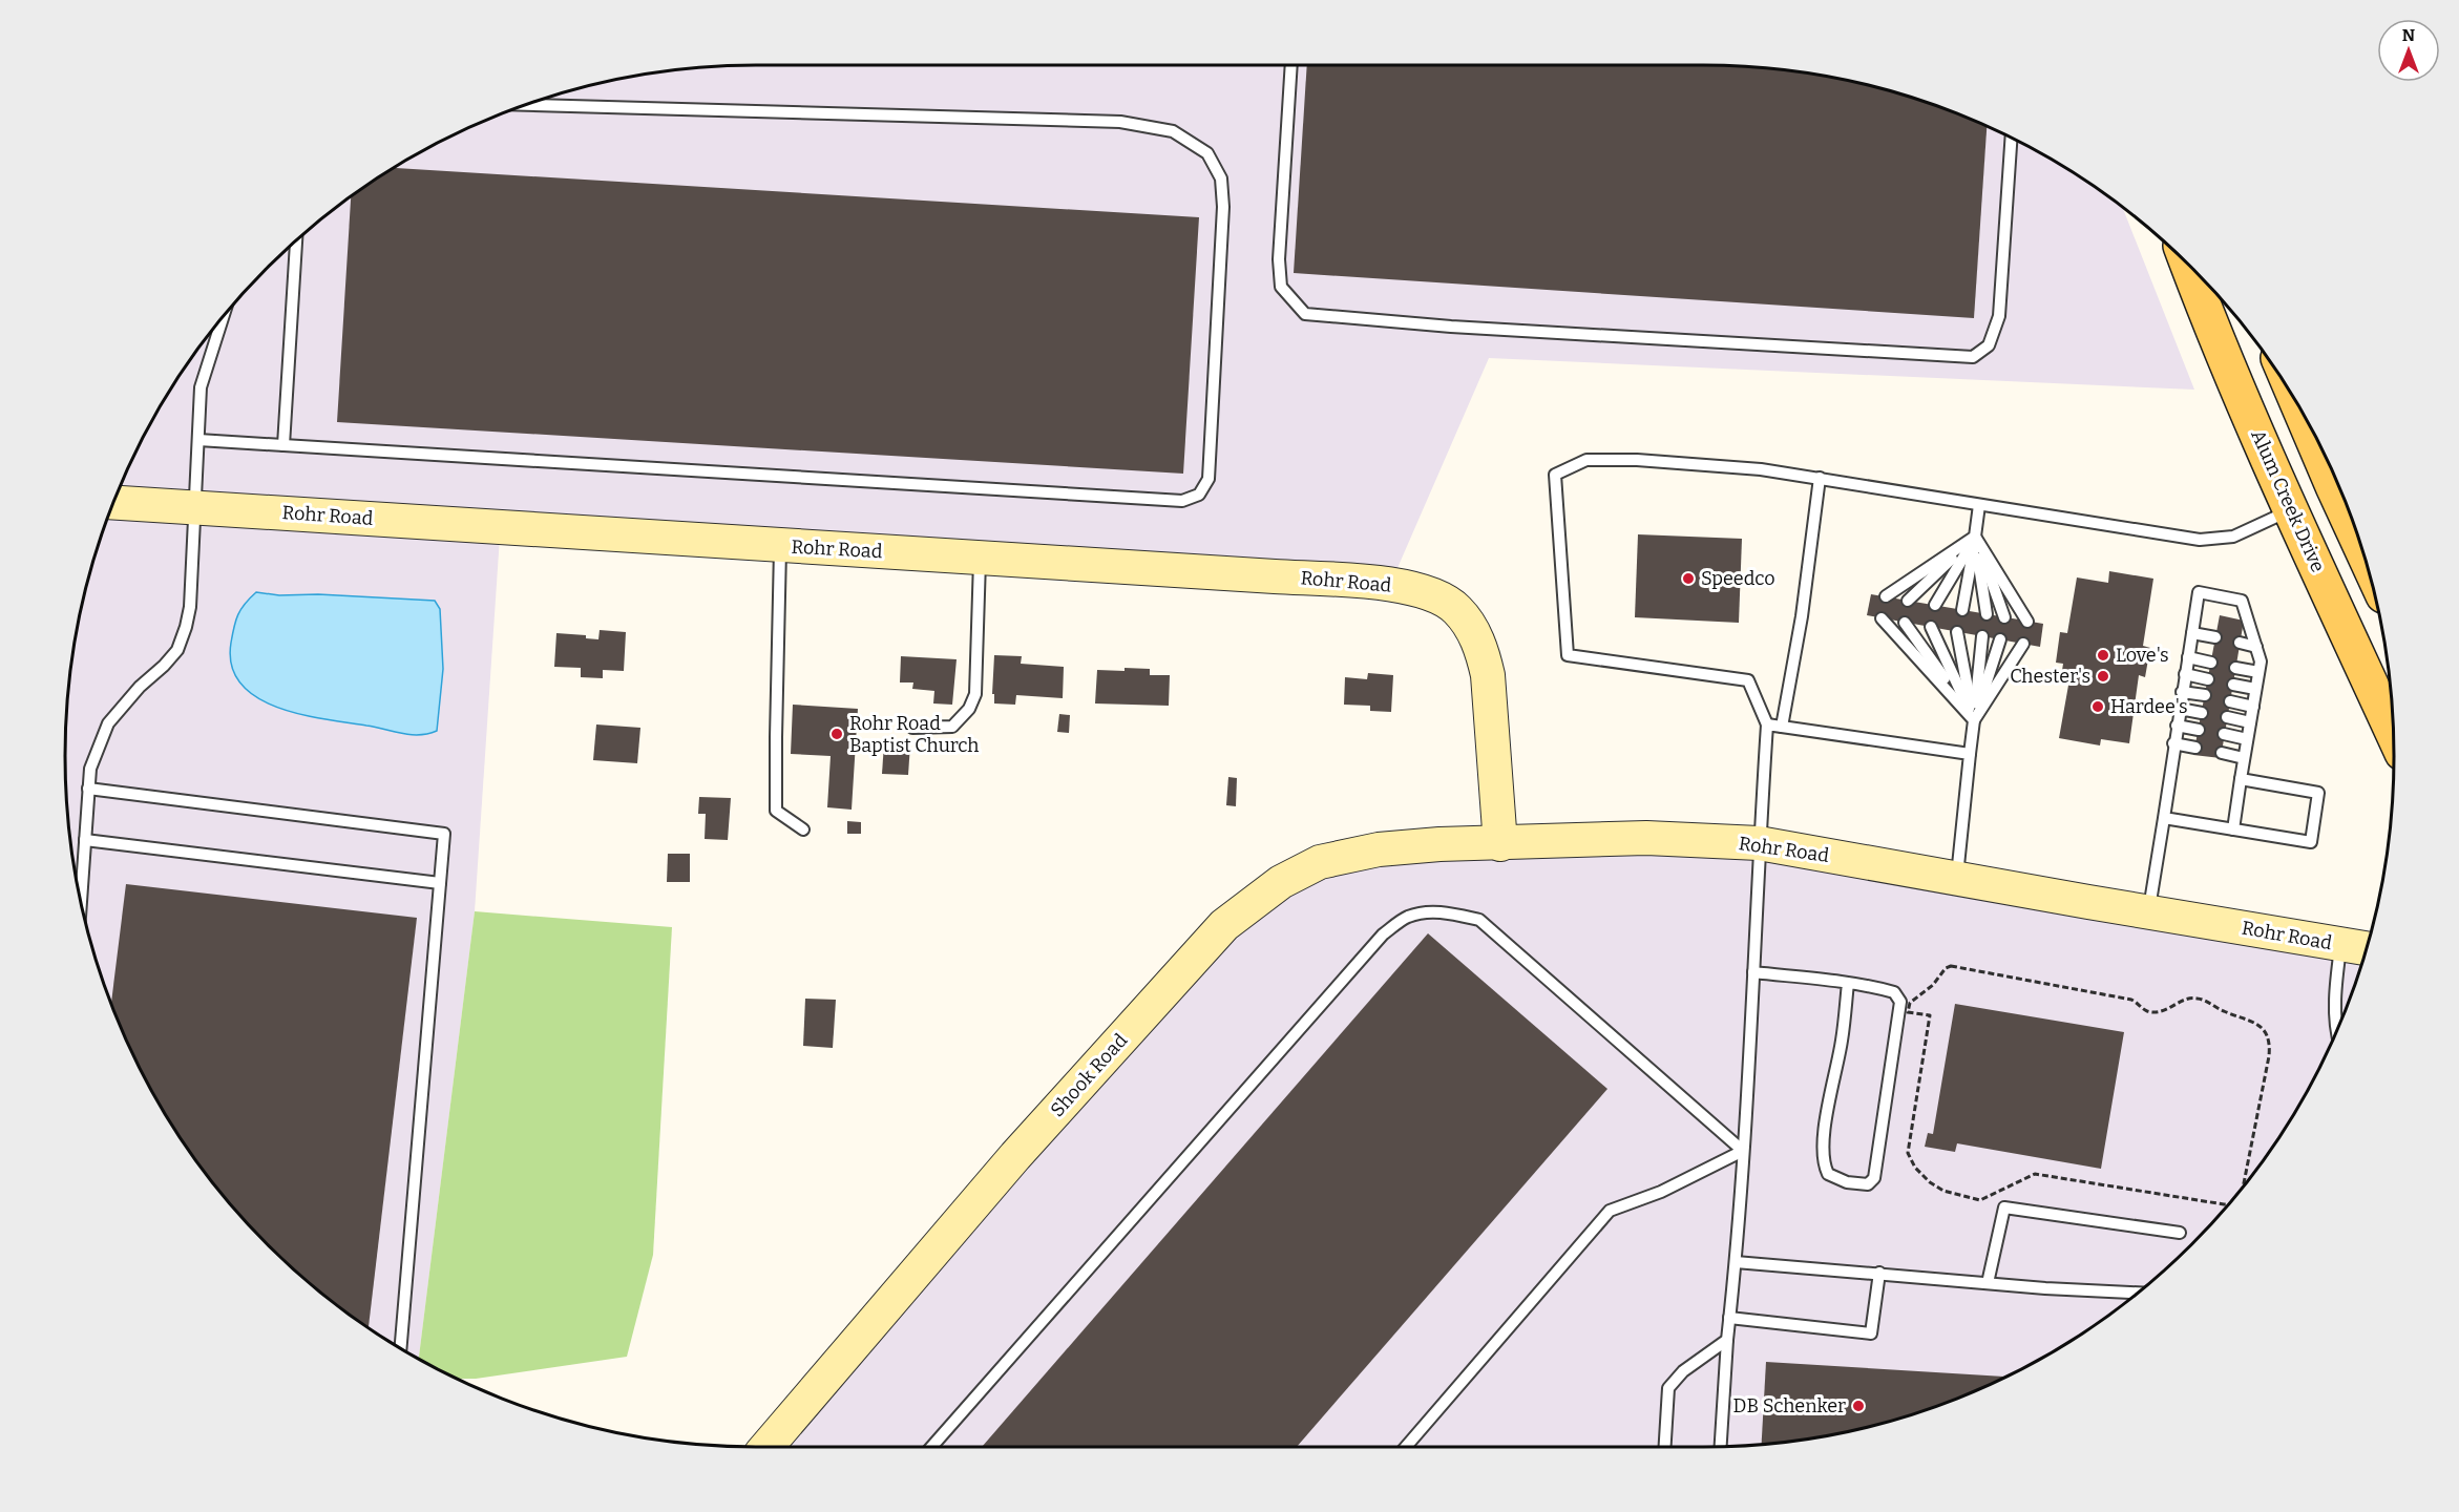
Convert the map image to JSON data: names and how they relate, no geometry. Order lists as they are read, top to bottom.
{
  "streets": {
    "main road": ["Alum Creek Drive"],
    "street": ["Rohr Road", "Shook Road"]
  },
  "crossings": [
    ["Rohr Road", "Shook Road"]
  ],
  "places": [
    "Speedco",
    "Love's",
    "Chester's",
    "Hardee's",
    "Rohr Road Baptist Church",
    "DB Schenker"
  ],
  "north": "top"
}
